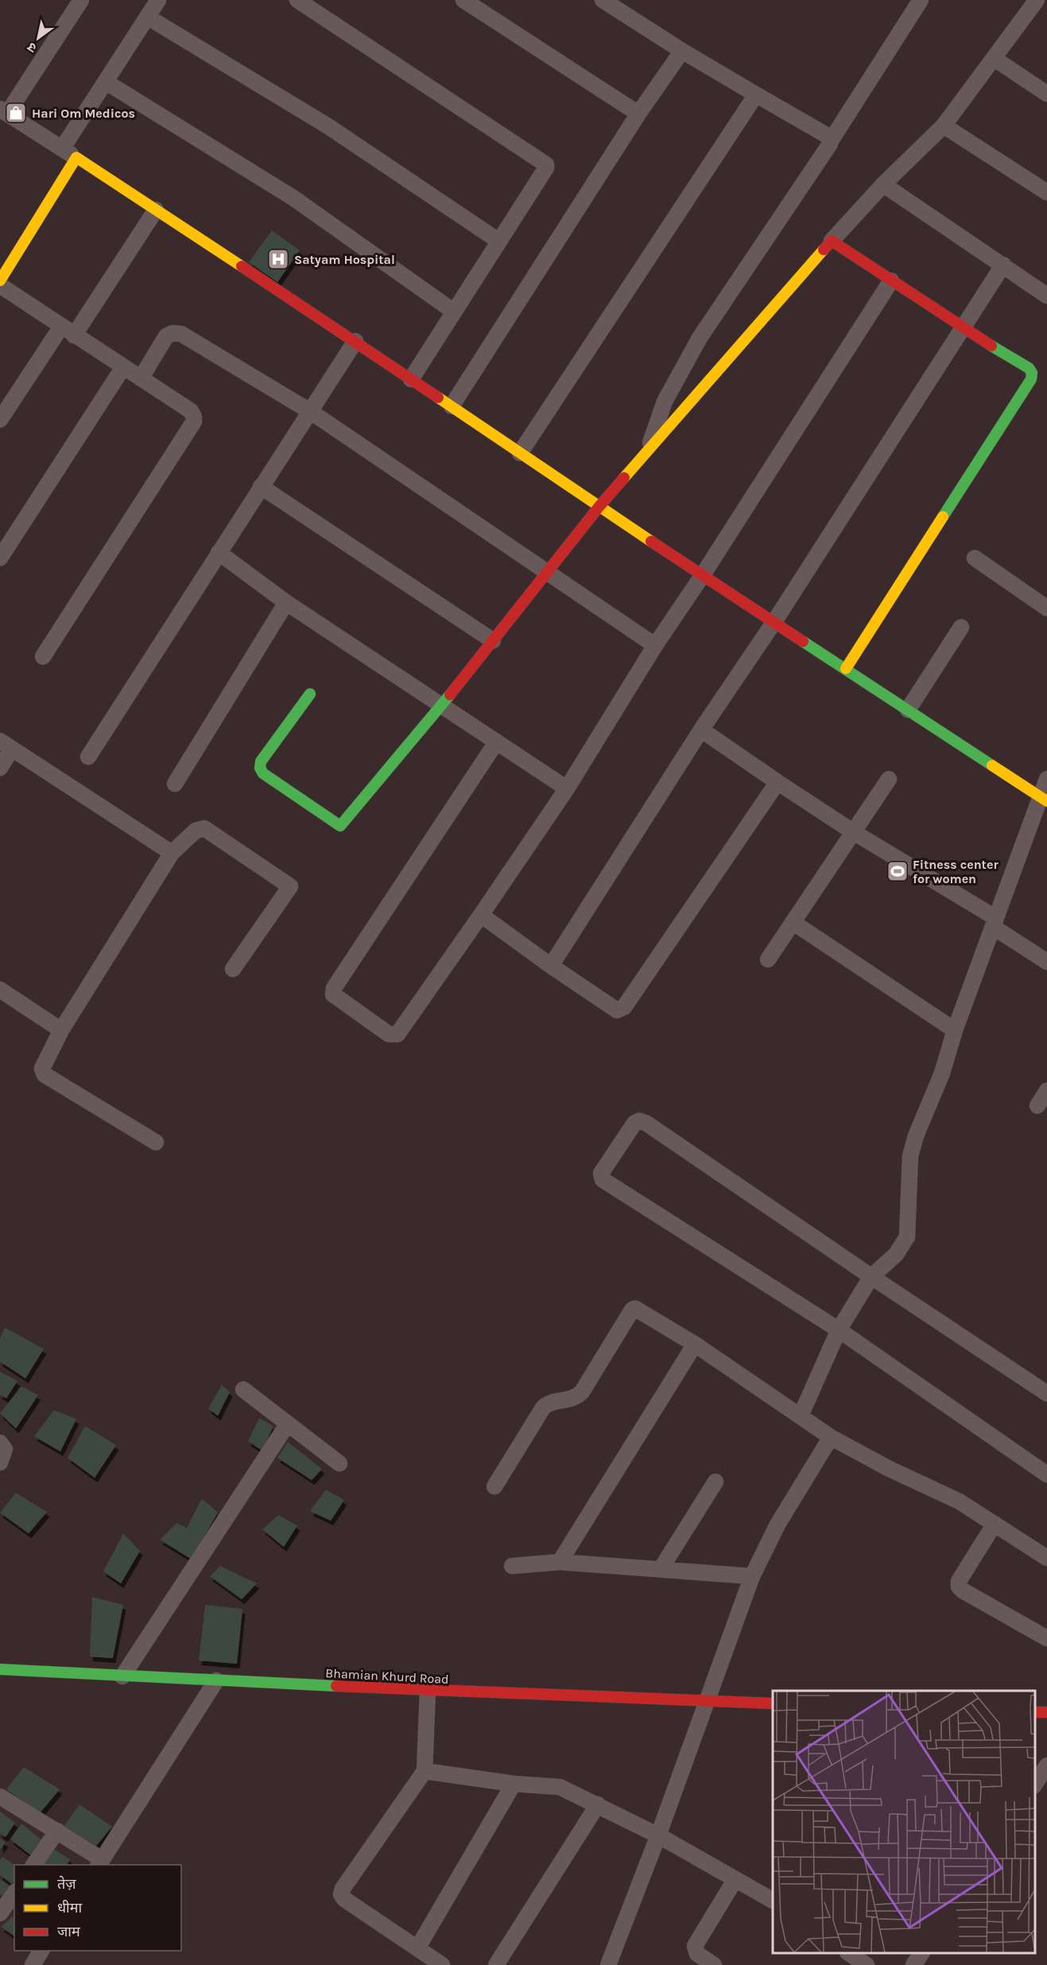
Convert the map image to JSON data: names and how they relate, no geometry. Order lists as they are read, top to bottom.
{
  "streets": {
    "street": ["Bhamian Khurd Road"]
  },
  "places": {
    "shop": ["Hari Om Medicos"],
    "hospital": ["Satyam Hospital"],
    "sports": ["Fitness center for women"]
  },
  "legend": ["तेज़", "धीमा", "जाम"],
  "north": "bottom left"
}
